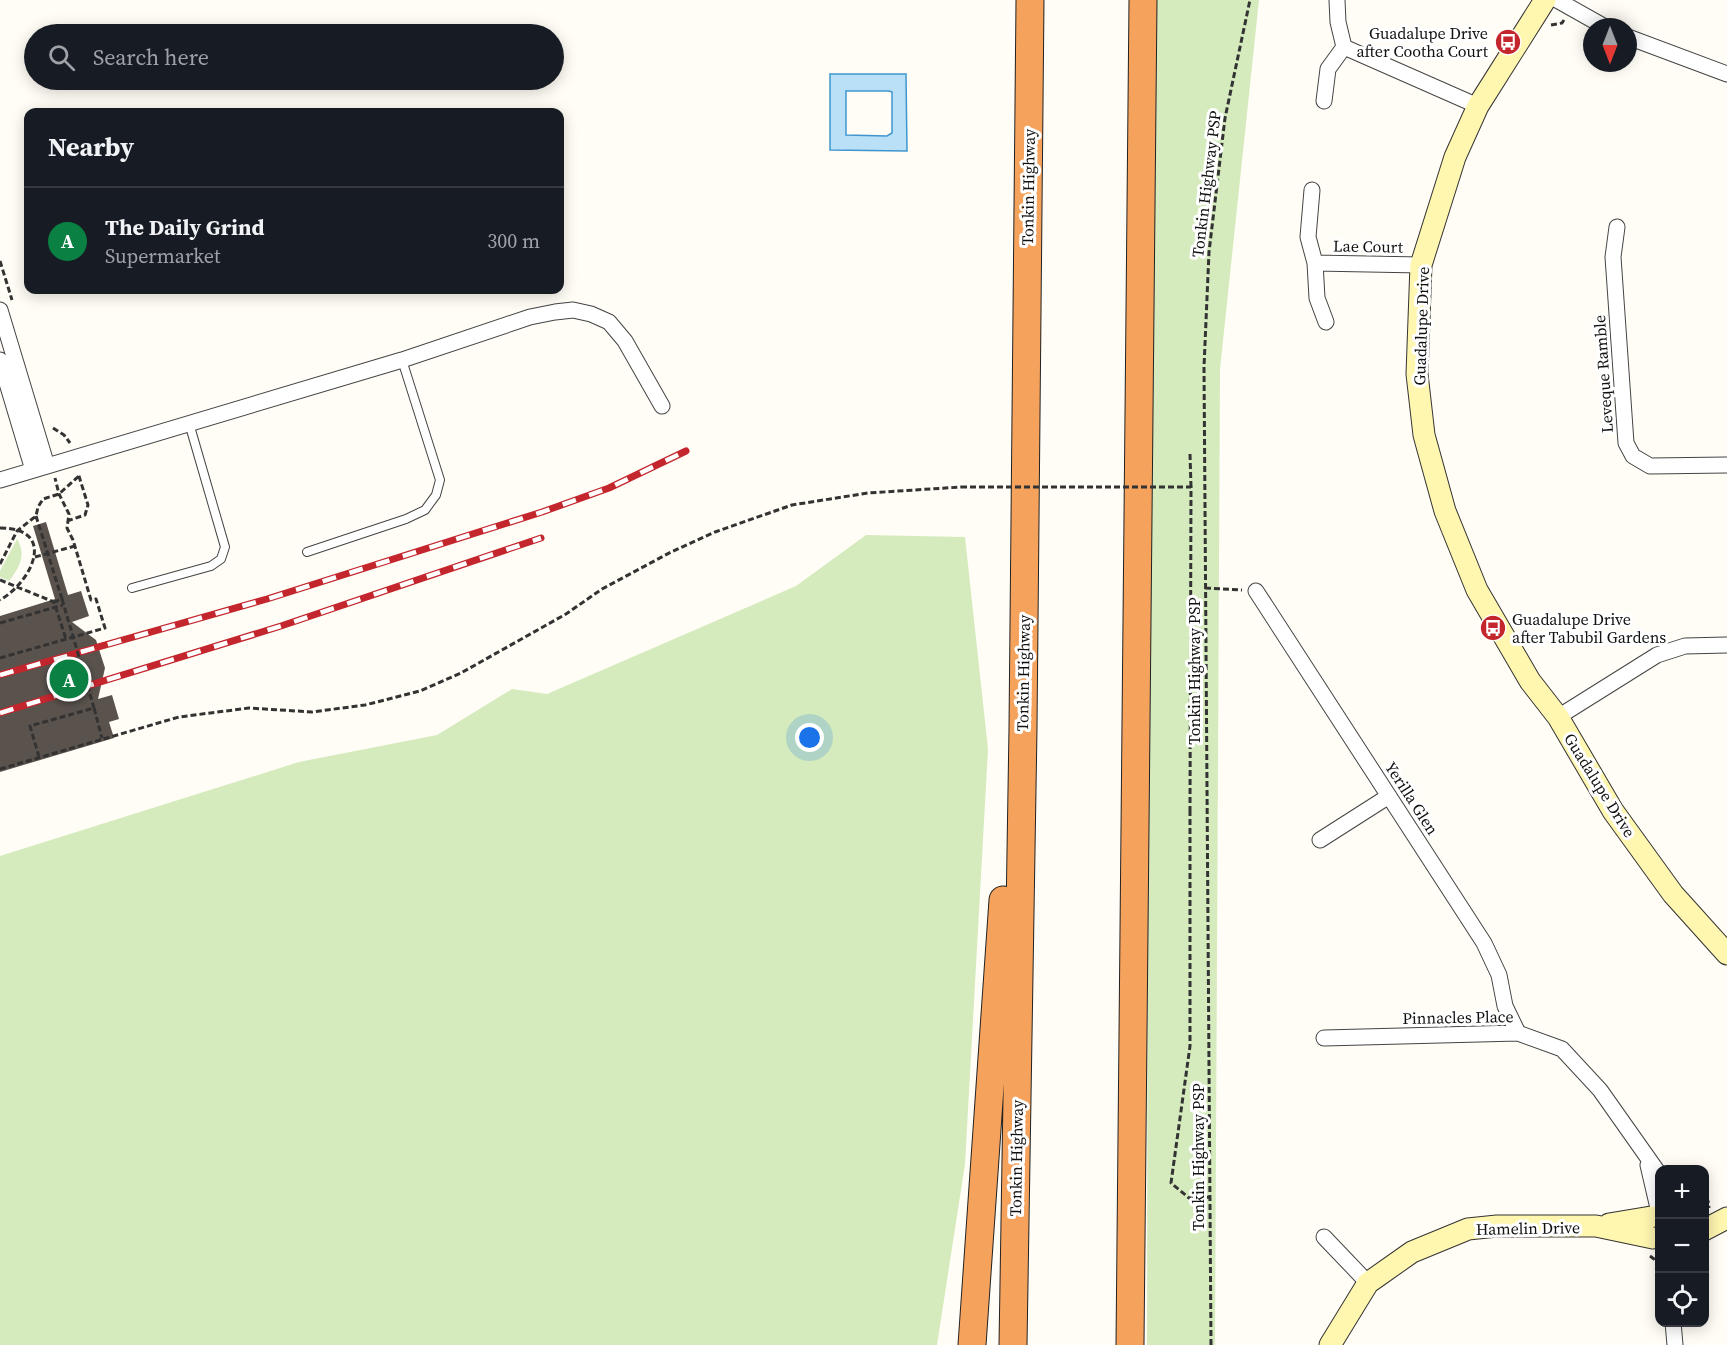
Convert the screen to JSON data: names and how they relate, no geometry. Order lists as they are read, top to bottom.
{
  "streets": {
    "highway": ["Tonkin Highway"],
    "street": [
      "Lae Court",
      "Guadalupe Drive",
      "Leveque Ramble",
      "Yerilla Glen",
      "Pinnacles Place",
      "Hamelin Drive"
    ],
    "path": ["Tonkin Highway PSP"]
  },
  "crossings": [
    ["Lae Court", "Guadalupe Drive"],
    ["Yerilla Glen", "Pinnacles Place"]
  ],
  "places": {
    "bus stop": ["Guadalupe Drive after Cootha Court", "Guadalupe Drive after Tabubil Gardens"]
  },
  "north": "bottom",
  "page": {
    "search": "Search here",
    "heading": "Nearby",
    "list": [
      {
        "mark": "A",
        "name": "The Daily Grind",
        "note": "Supermarket",
        "value": "300 m"
      }
    ],
    "pins": "A",
    "map_buttons": ["+", "−"]
  }
}
